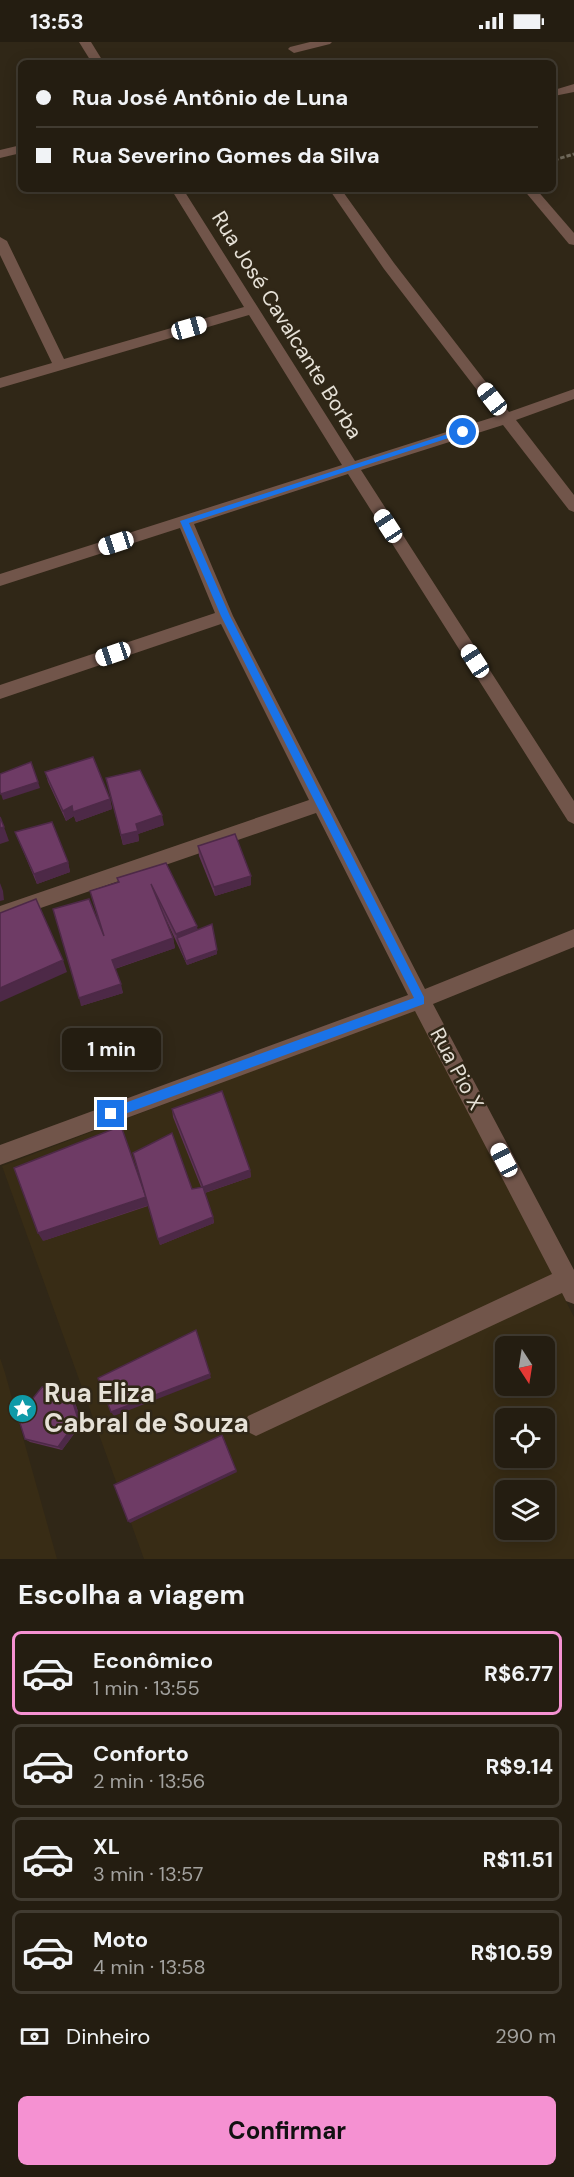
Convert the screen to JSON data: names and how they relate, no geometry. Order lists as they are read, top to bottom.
{
  "streets": {
    "street": ["Rua José Cavalcante Borba", "Rua Pio X"]
  },
  "places": {
    "place": ["Rua Eliza Cabral de Souza"]
  },
  "north": "bottom",
  "page": {
    "status": "13:53",
    "banner": ["Rua José Antônio de Luna", "Rua Severino Gomes da Silva"],
    "bubble": "1 min",
    "heading": "Escolha a viagem",
    "list": [
      {
        "name": "Econômico",
        "note": "1 min · 13:55",
        "value": "R$6.77"
      },
      {
        "name": "Conforto",
        "note": "2 min · 13:56",
        "value": "R$9.14"
      },
      {
        "name": "XL",
        "note": "3 min · 13:57",
        "value": "R$11.51"
      },
      {
        "name": "Moto",
        "note": "4 min · 13:58",
        "value": "R$10.59"
      }
    ],
    "pay": ["Dinheiro", "290 m"],
    "buttons": "Confirmar"
  }
}
